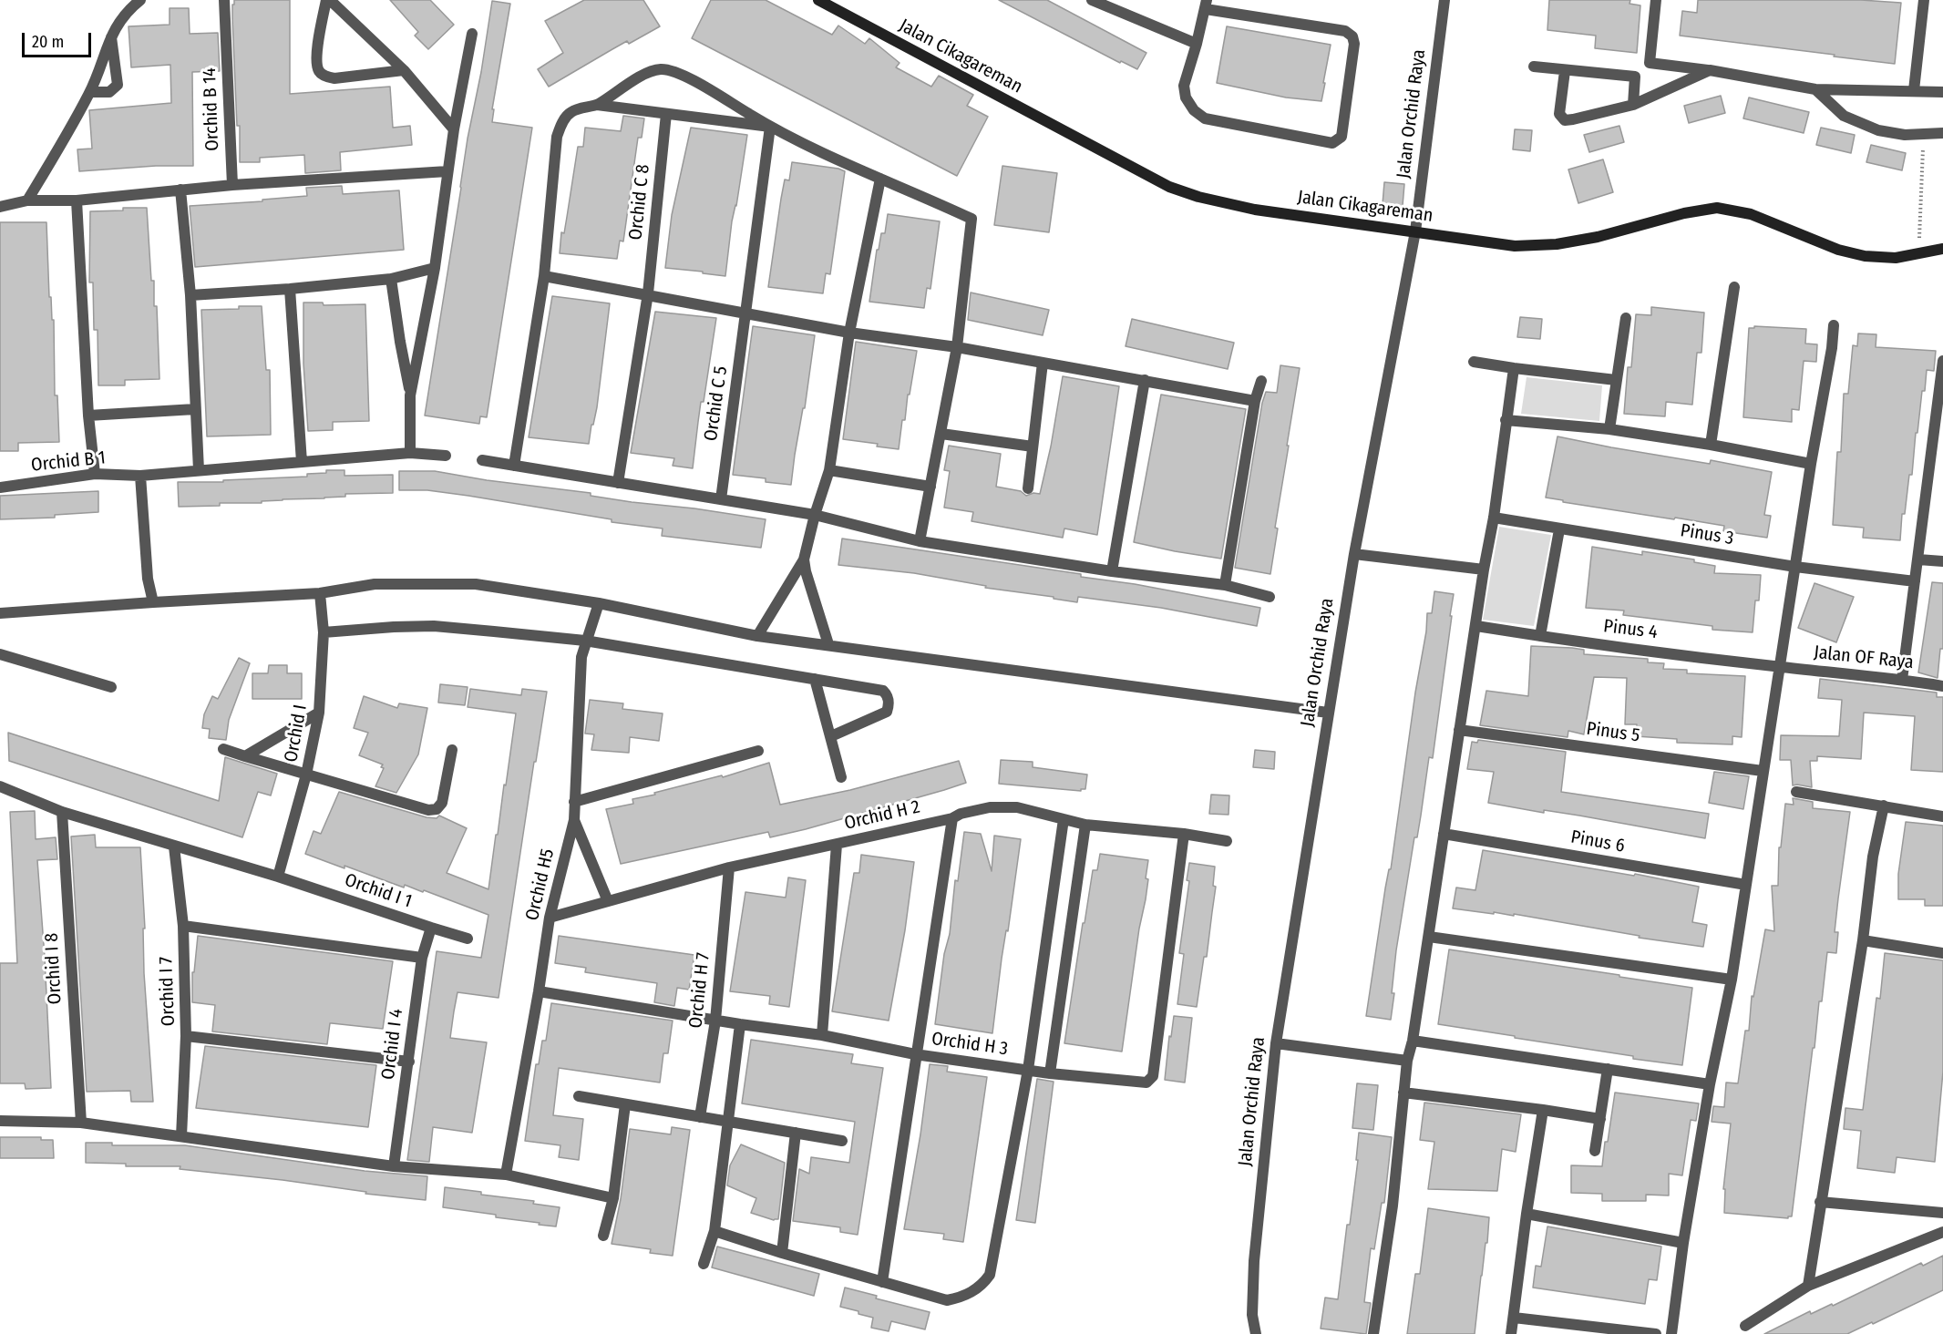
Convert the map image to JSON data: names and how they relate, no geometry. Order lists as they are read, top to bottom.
{
  "streets": {
    "street": [
      "Jalan Cikagareman",
      "Orchid B 14",
      "Jalan Orchid Raya",
      "Orchid C 8",
      "Orchid C 5",
      "Orchid B 1",
      "Pinus 3",
      "Pinus 4",
      "Jalan OF Raya",
      "Pinus 5",
      "Orchid I",
      "Orchid H 2",
      "Pinus 6",
      "Orchid H5",
      "Orchid I 1",
      "Orchid I 8",
      "Orchid H 7",
      "Orchid I 7",
      "Orchid I 4",
      "Orchid H 3"
    ]
  },
  "crossings": [
    ["Jalan Cikagareman", "Jalan Orchid Raya"],
    ["Pinus 4", "Jalan OF Raya"],
    ["Orchid I", "Orchid I 1"],
    ["Orchid H 2", "Orchid H5"],
    ["Orchid H 2", "Orchid H 7"],
    ["Orchid H 2", "Orchid H 3"],
    ["Orchid H5", "Orchid H 3"],
    ["Orchid I 1", "Orchid I 8"],
    ["Orchid I 1", "Orchid I 7"],
    ["Orchid I 1", "Orchid I 4"],
    ["Orchid H 7", "Orchid H 3"]
  ],
  "scale_bar": "20 m"
}
